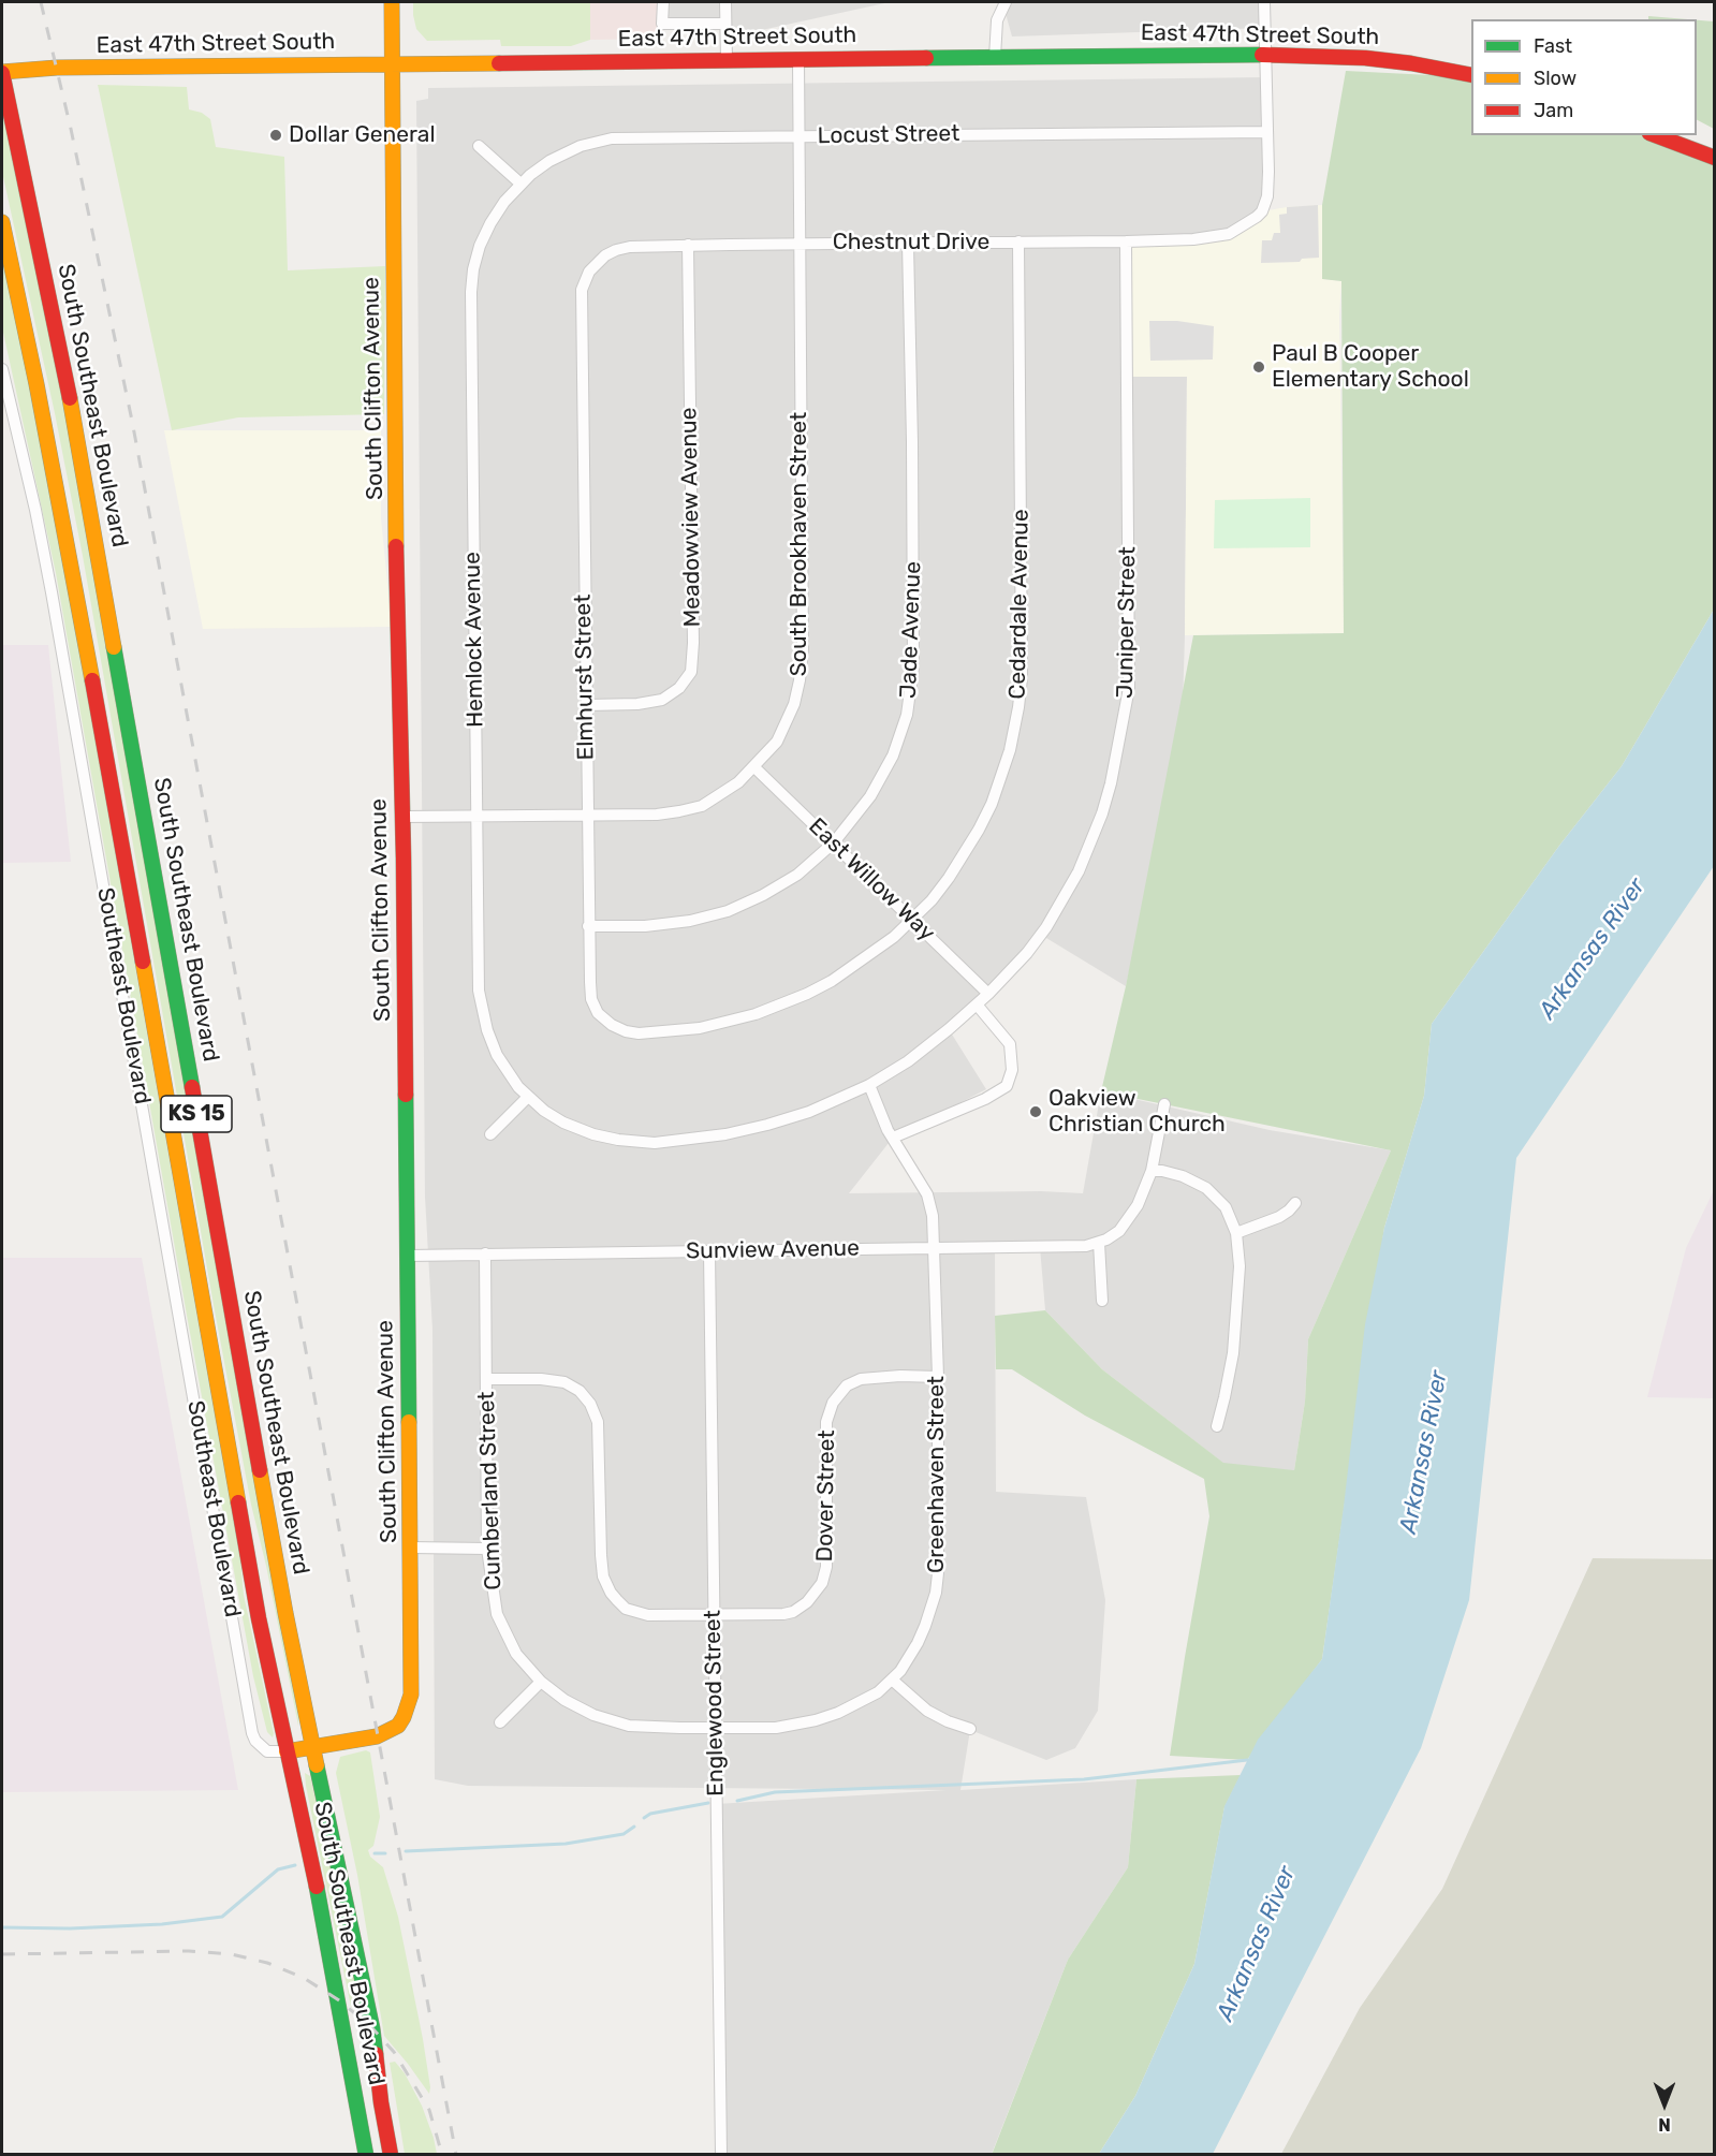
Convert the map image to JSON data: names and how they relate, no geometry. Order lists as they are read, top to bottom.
{
  "streets": {
    "main road": [
      "East 47th Street South",
      "South Clifton Avenue",
      "South Southeast Boulevard",
      "KS 15"
    ],
    "street": [
      "Locust Street",
      "Chestnut Drive",
      "Meadowview Avenue",
      "South Brookhaven Street",
      "Cedardale Avenue",
      "Juniper Street",
      "Jade Avenue",
      "Hemlock Avenue",
      "Elmhurst Street",
      "East Willow Way",
      "Southeast Boulevard",
      "Sunview Avenue",
      "Greenhaven Street",
      "Cumberland Street",
      "Dover Street",
      "Englewood Street"
    ]
  },
  "crossings": [
    ["East 47th Street South", "South Clifton Avenue"],
    ["East 47th Street South", "South Southeast Boulevard"],
    ["East 47th Street South", "South Brookhaven Street"],
    ["Locust Street", "Chestnut Drive"],
    ["Locust Street", "South Brookhaven Street"],
    ["Locust Street", "Hemlock Avenue"],
    ["Chestnut Drive", "Meadowview Avenue"],
    ["Chestnut Drive", "South Brookhaven Street"],
    ["Chestnut Drive", "Cedardale Avenue"],
    ["Chestnut Drive", "Juniper Street"],
    ["Chestnut Drive", "Jade Avenue"],
    ["Chestnut Drive", "Elmhurst Street"],
    ["South Clifton Avenue", "South Southeast Boulevard"],
    ["South Clifton Avenue", "South Brookhaven Street"],
    ["South Clifton Avenue", "Southeast Boulevard"],
    ["South Clifton Avenue", "Sunview Avenue"],
    ["South Southeast Boulevard", "Southeast Boulevard"],
    ["Meadowview Avenue", "Elmhurst Street"],
    ["South Brookhaven Street", "Hemlock Avenue"],
    ["South Brookhaven Street", "Elmhurst Street"],
    ["South Brookhaven Street", "East Willow Way"],
    ["Cedardale Avenue", "Elmhurst Street"],
    ["Cedardale Avenue", "East Willow Way"],
    ["Juniper Street", "Hemlock Avenue"],
    ["Juniper Street", "East Willow Way"],
    ["Juniper Street", "Greenhaven Street"],
    ["Jade Avenue", "Elmhurst Street"],
    ["Jade Avenue", "East Willow Way"],
    ["Sunview Avenue", "Greenhaven Street"],
    ["Sunview Avenue", "Cumberland Street"],
    ["Sunview Avenue", "Englewood Street"],
    ["Greenhaven Street", "Cumberland Street"],
    ["Greenhaven Street", "Dover Street"],
    ["Greenhaven Street", "Englewood Street"],
    ["Cumberland Street", "Dover Street"],
    ["Cumberland Street", "Englewood Street"],
    ["Dover Street", "Englewood Street"]
  ],
  "water": ["Arkansas River"],
  "places": ["Dollar General", "Paul B Cooper Elementary School", "Oakview Christian Church"],
  "legend": ["Fast", "Slow", "Jam"],
  "north": "bottom"
}
